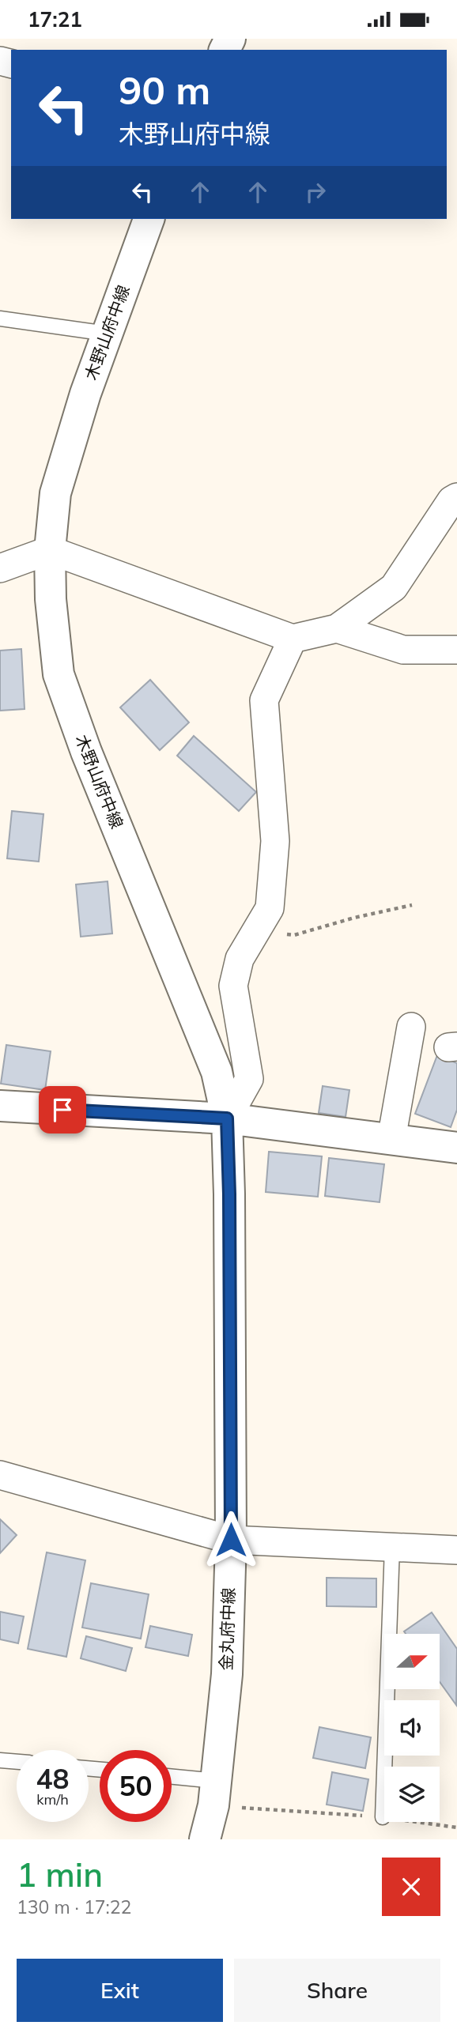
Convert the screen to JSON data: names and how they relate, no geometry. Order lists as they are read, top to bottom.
{
  "streets": {
    "main road": ["木野山府中線", "金丸府中線"]
  },
  "crossings": [
    ["木野山府中線", "金丸府中線"]
  ],
  "north": "right",
  "page": {
    "status": "17:21",
    "turn": ["90 m", "木野山府中線"],
    "speed": "48 km/h",
    "limit": "50",
    "heading": ["1 min", "130 m · 17:22"],
    "buttons": ["Exit", "Share"]
  }
}
